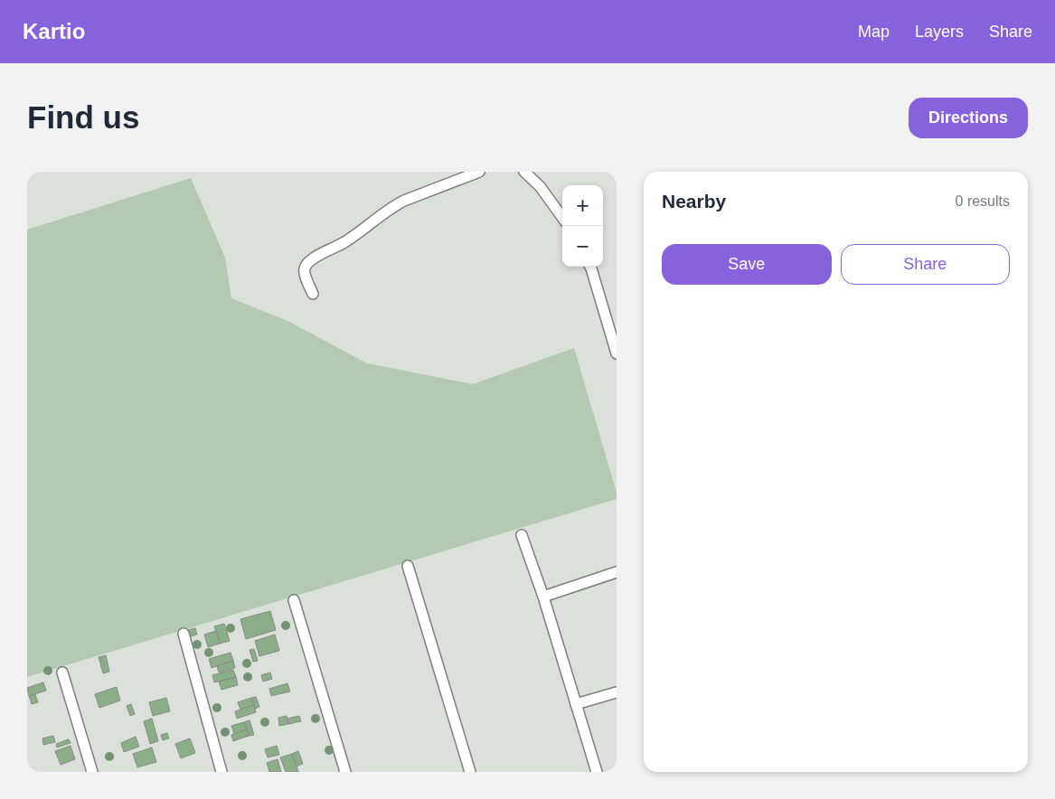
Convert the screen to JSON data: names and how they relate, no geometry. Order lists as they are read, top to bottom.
{
  "page": {
    "header": "Kartio",
    "nav": ["Map", "Layers", "Share"],
    "buttons": [
      "Directions",
      ["Save", "Share"]
    ],
    "title": "Find us",
    "heading": ["Nearby", "0 results"],
    "map_buttons": ["+", "−"]
  }
}
